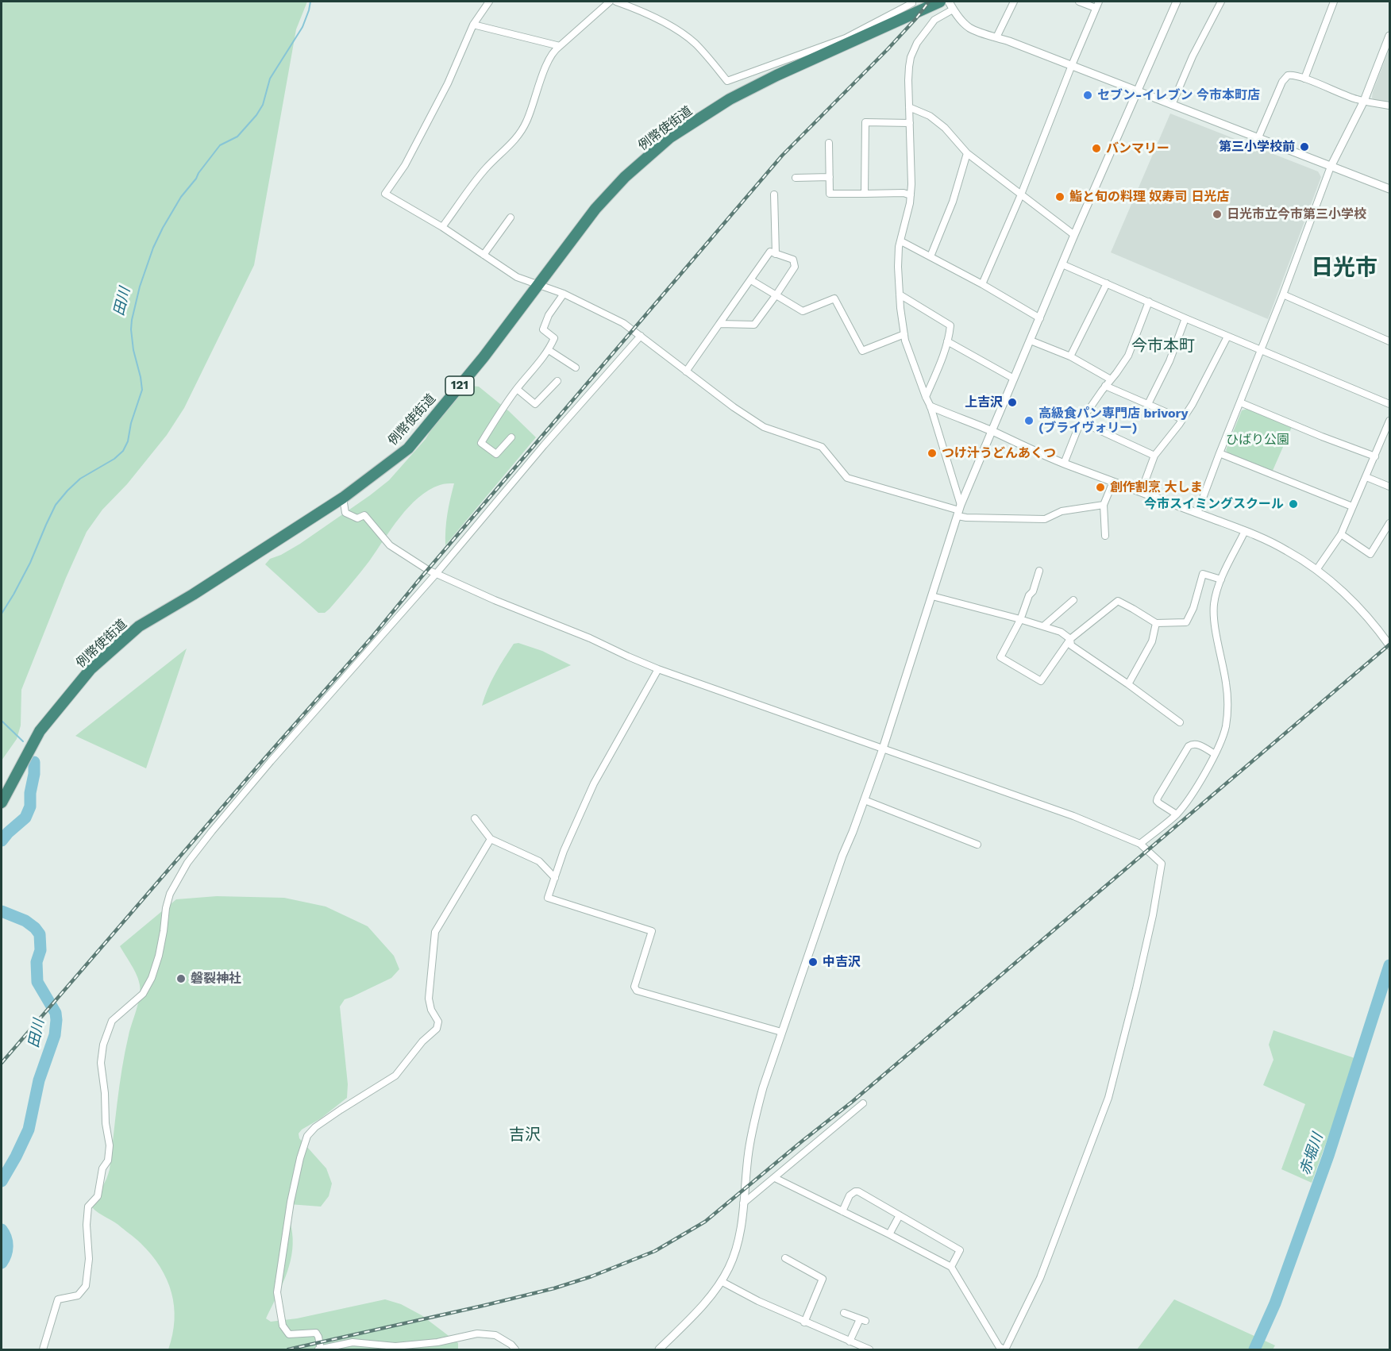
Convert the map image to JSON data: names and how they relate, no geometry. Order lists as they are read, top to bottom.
{
  "streets": {
    "highway": ["例幣使街道", "121"]
  },
  "districts": ["日光市", "今市本町", "吉沢"],
  "water": ["田川", "赤堀川"],
  "parks": ["ひばり公園"],
  "places": [
    "セブン-イレブン 今市本町店",
    "第三小学校前",
    "バンマリー",
    "鮨と旬の料理 奴寿司 日光店",
    "日光市立今市第三小学校",
    "上吉沢",
    "高級食パン専門店 brivory (ブライヴォリー)",
    "つけ汁うどんあくつ",
    "創作割烹 大しま",
    "今市スイミングスクール",
    "中吉沢",
    "磐裂神社"
  ]
}
